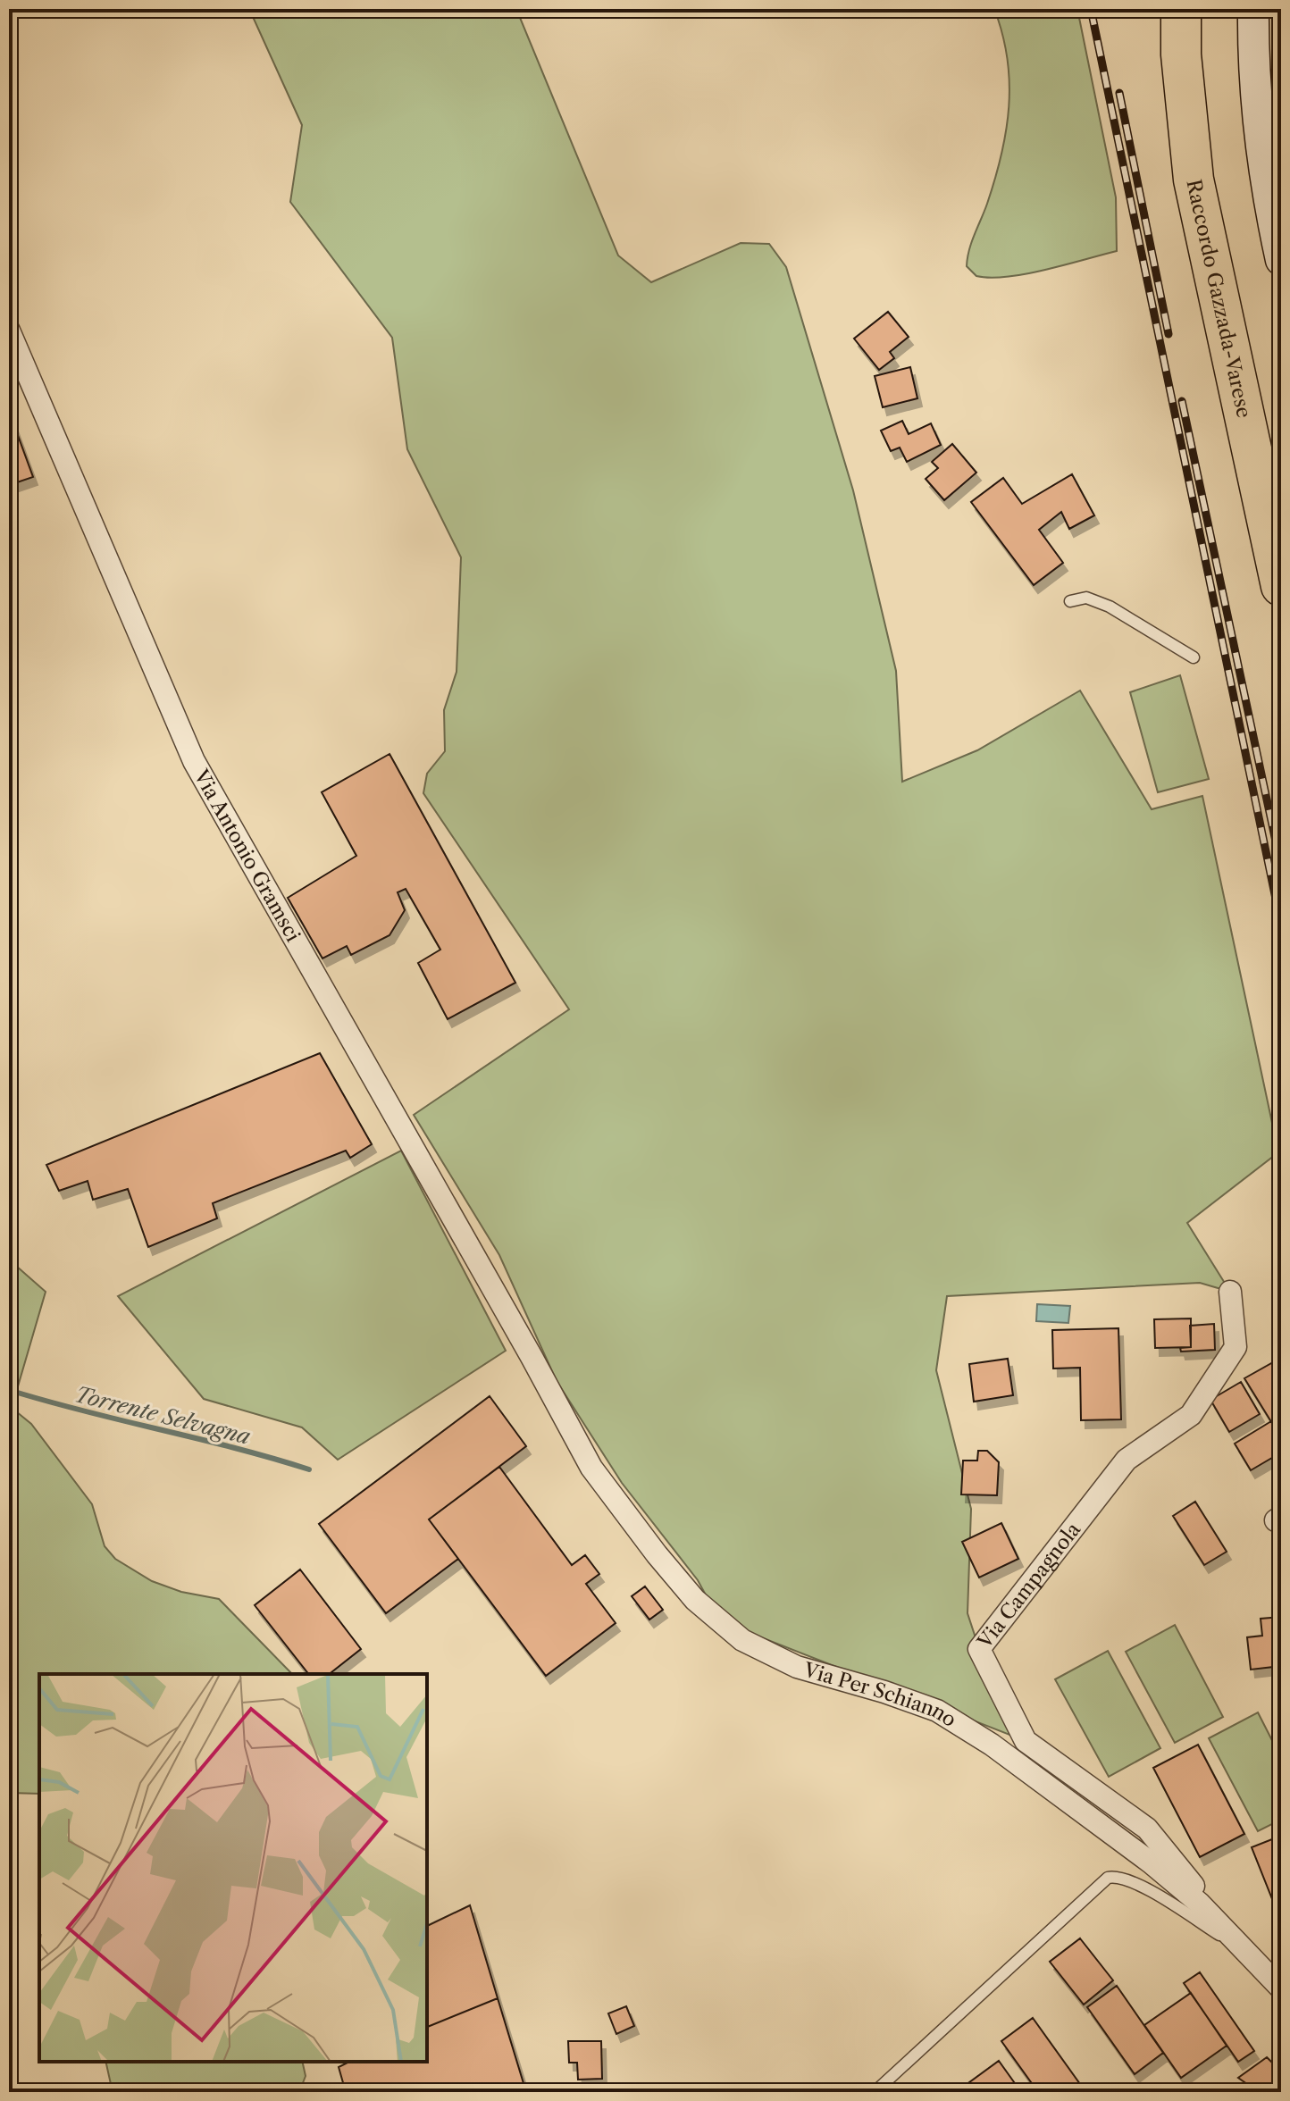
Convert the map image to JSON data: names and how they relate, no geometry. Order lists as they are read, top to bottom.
{
  "streets": {
    "highway": ["Raccordo Gazzada-Varese"],
    "street": ["Via Antonio Gramsci", "Via Campagnola", "Via Per Schianno"]
  },
  "crossings": [
    ["Via Antonio Gramsci", "Via Per Schianno"],
    ["Via Campagnola", "Via Per Schianno"]
  ],
  "water": ["Torrente Selvagna"]
}
